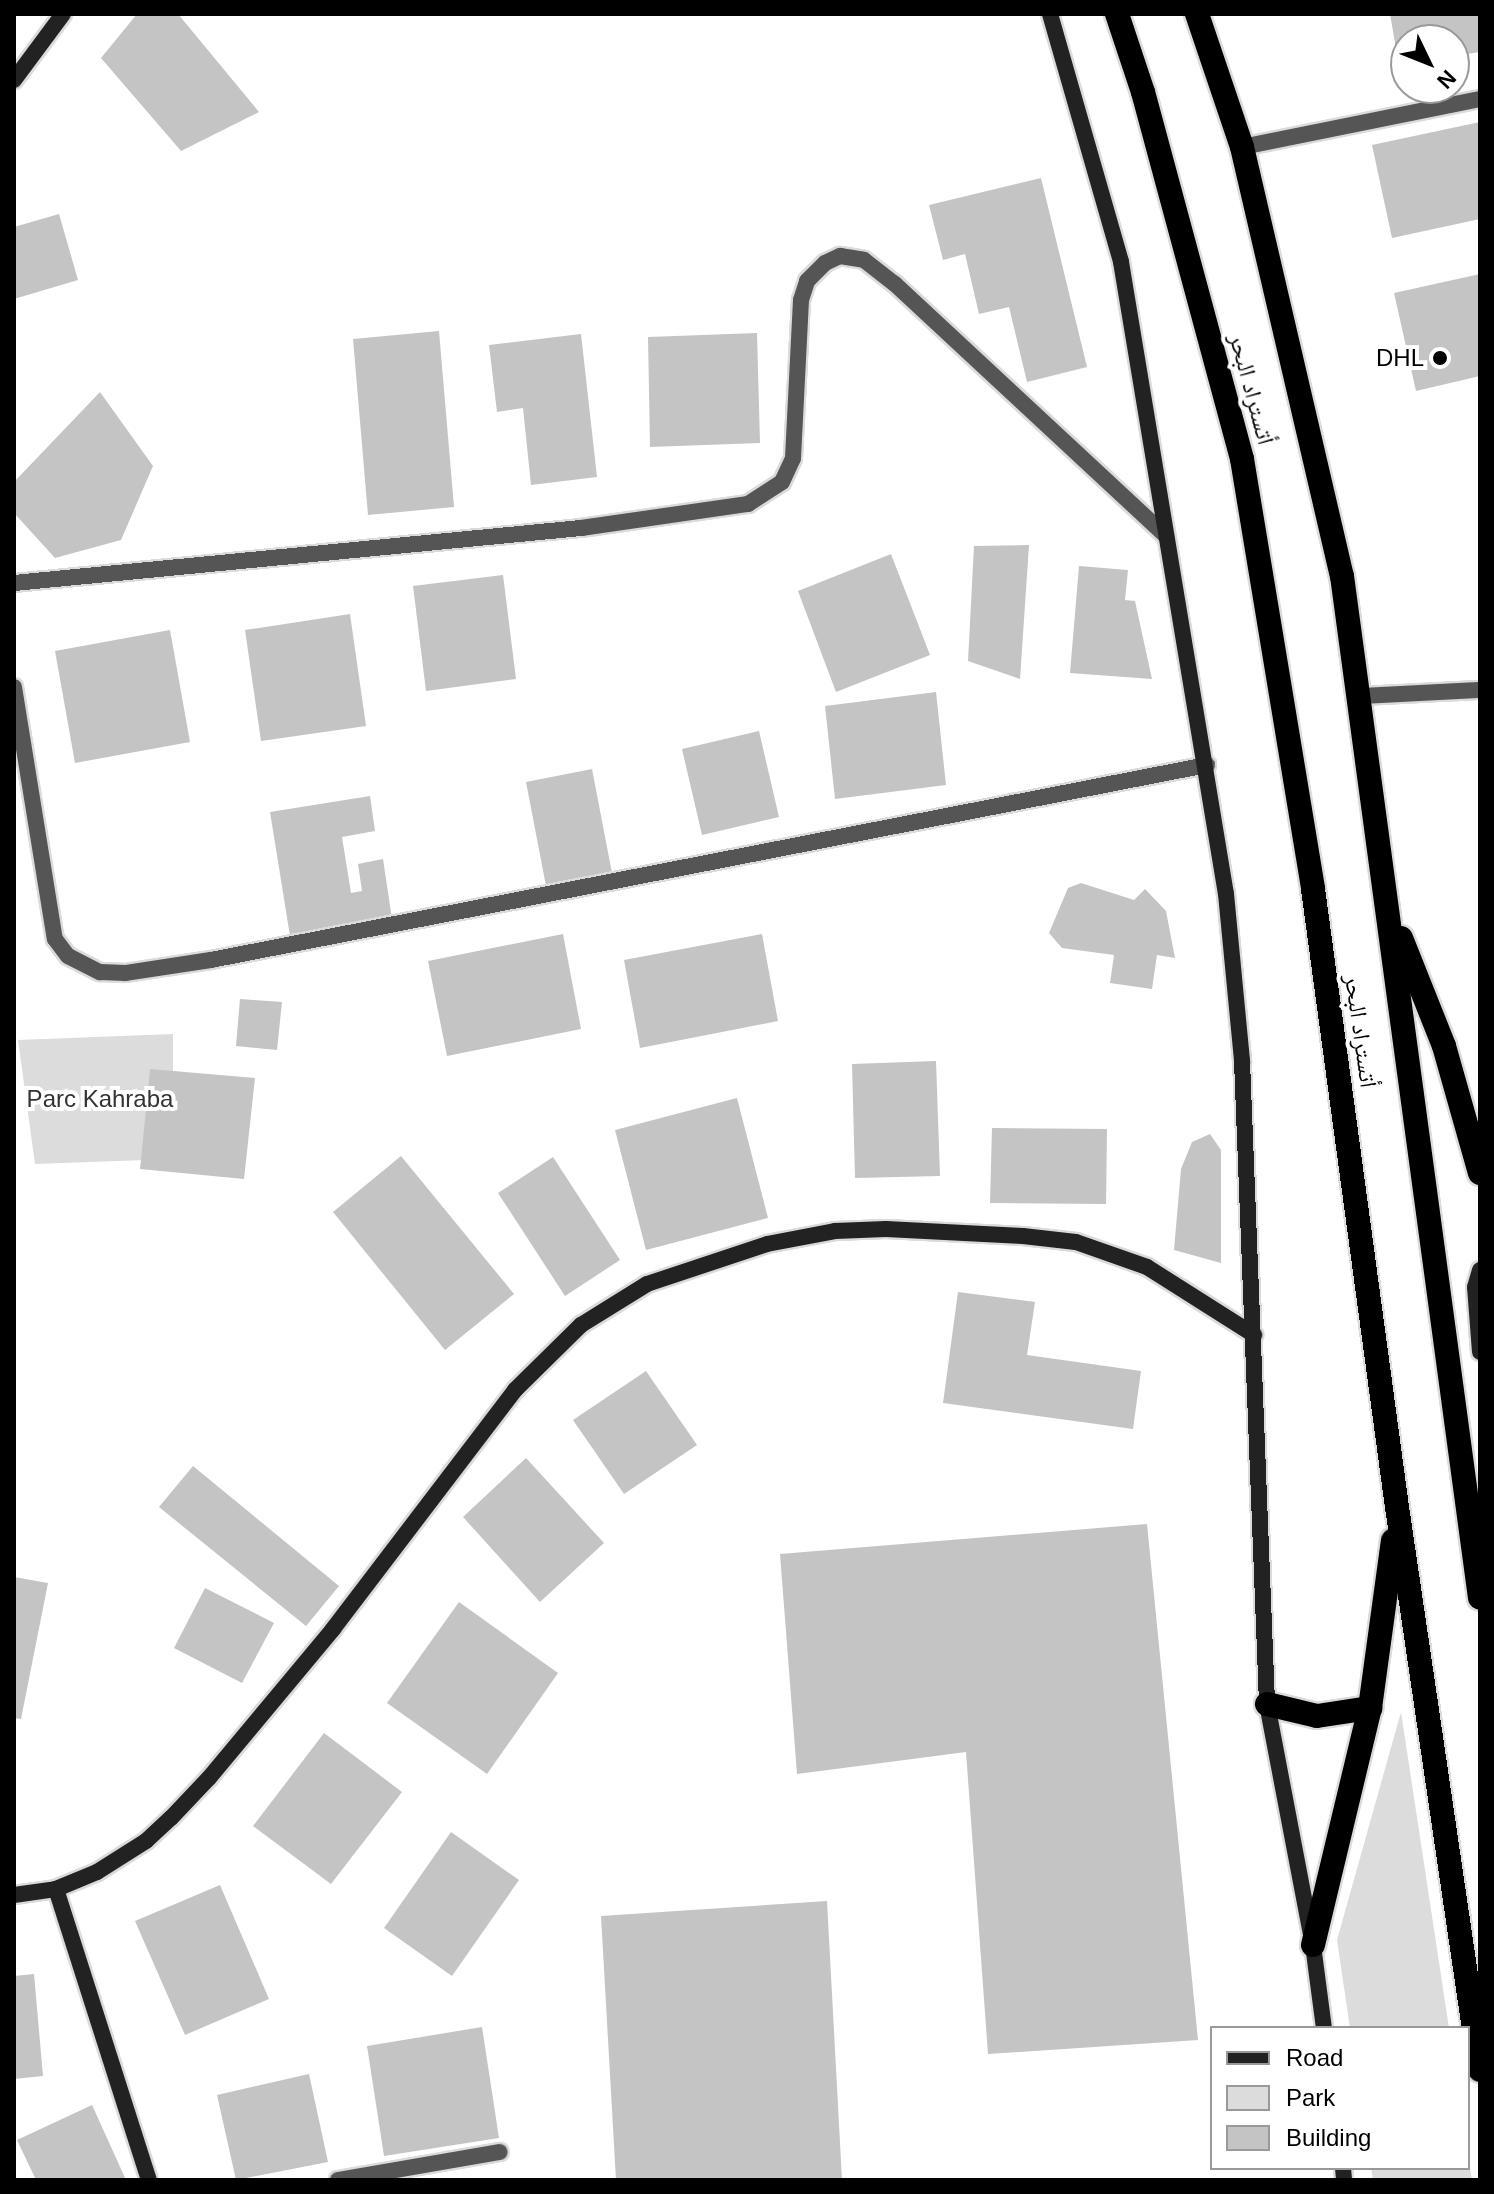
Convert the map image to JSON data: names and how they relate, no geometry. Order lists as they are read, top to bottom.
{
  "streets": {
    "highway": ["أتستراد البحر"]
  },
  "parks": ["Parc Kahraba"],
  "places": ["DHL"],
  "legend": ["Road", "Park", "Building"],
  "north": "bottom right"
}
